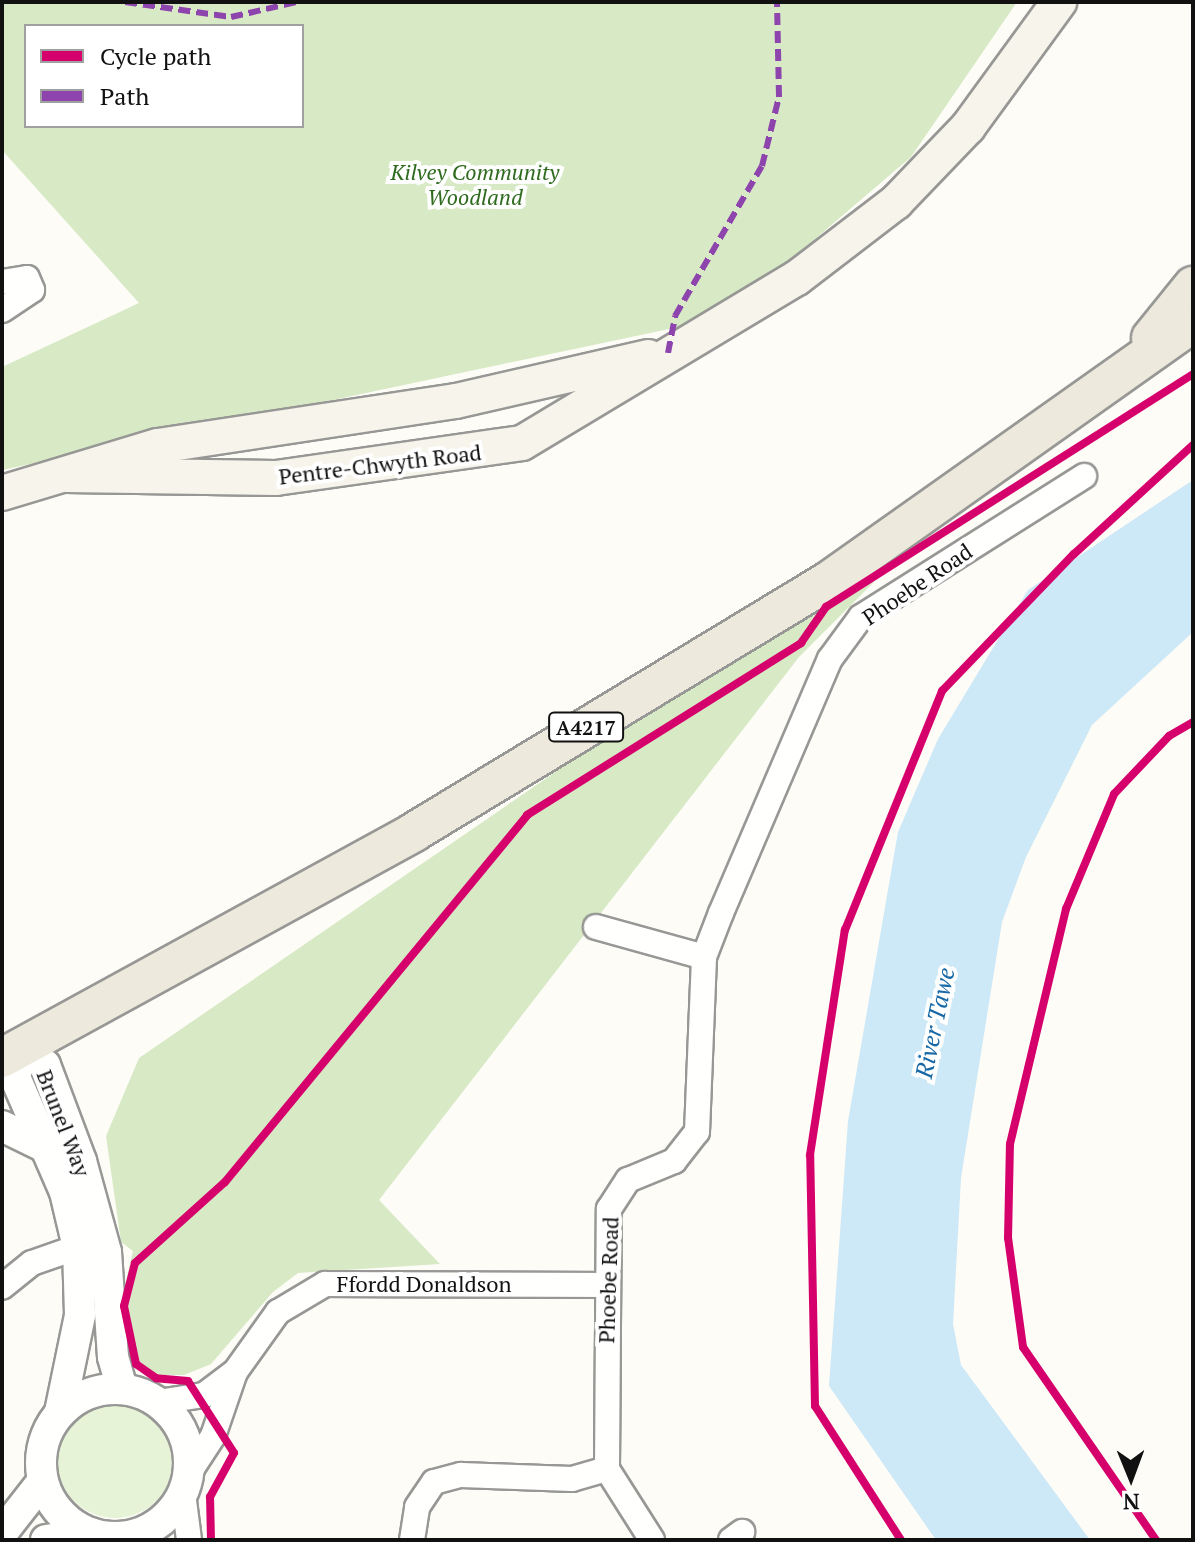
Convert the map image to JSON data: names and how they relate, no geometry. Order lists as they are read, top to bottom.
{
  "streets": {
    "main road": ["Pentre-Chwyth Road", "A4217"],
    "street": ["Phoebe Road", "Brunel Way", "Ffordd Donaldson"]
  },
  "crossings": [
    ["Phoebe Road", "Ffordd Donaldson"],
    ["A4217", "Brunel Way"],
    ["Brunel Way", "Ffordd Donaldson"]
  ],
  "water": ["River Tawe"],
  "parks": ["Kilvey Community Woodland"],
  "legend": ["Cycle path", "Path"],
  "north": "bottom"
}
